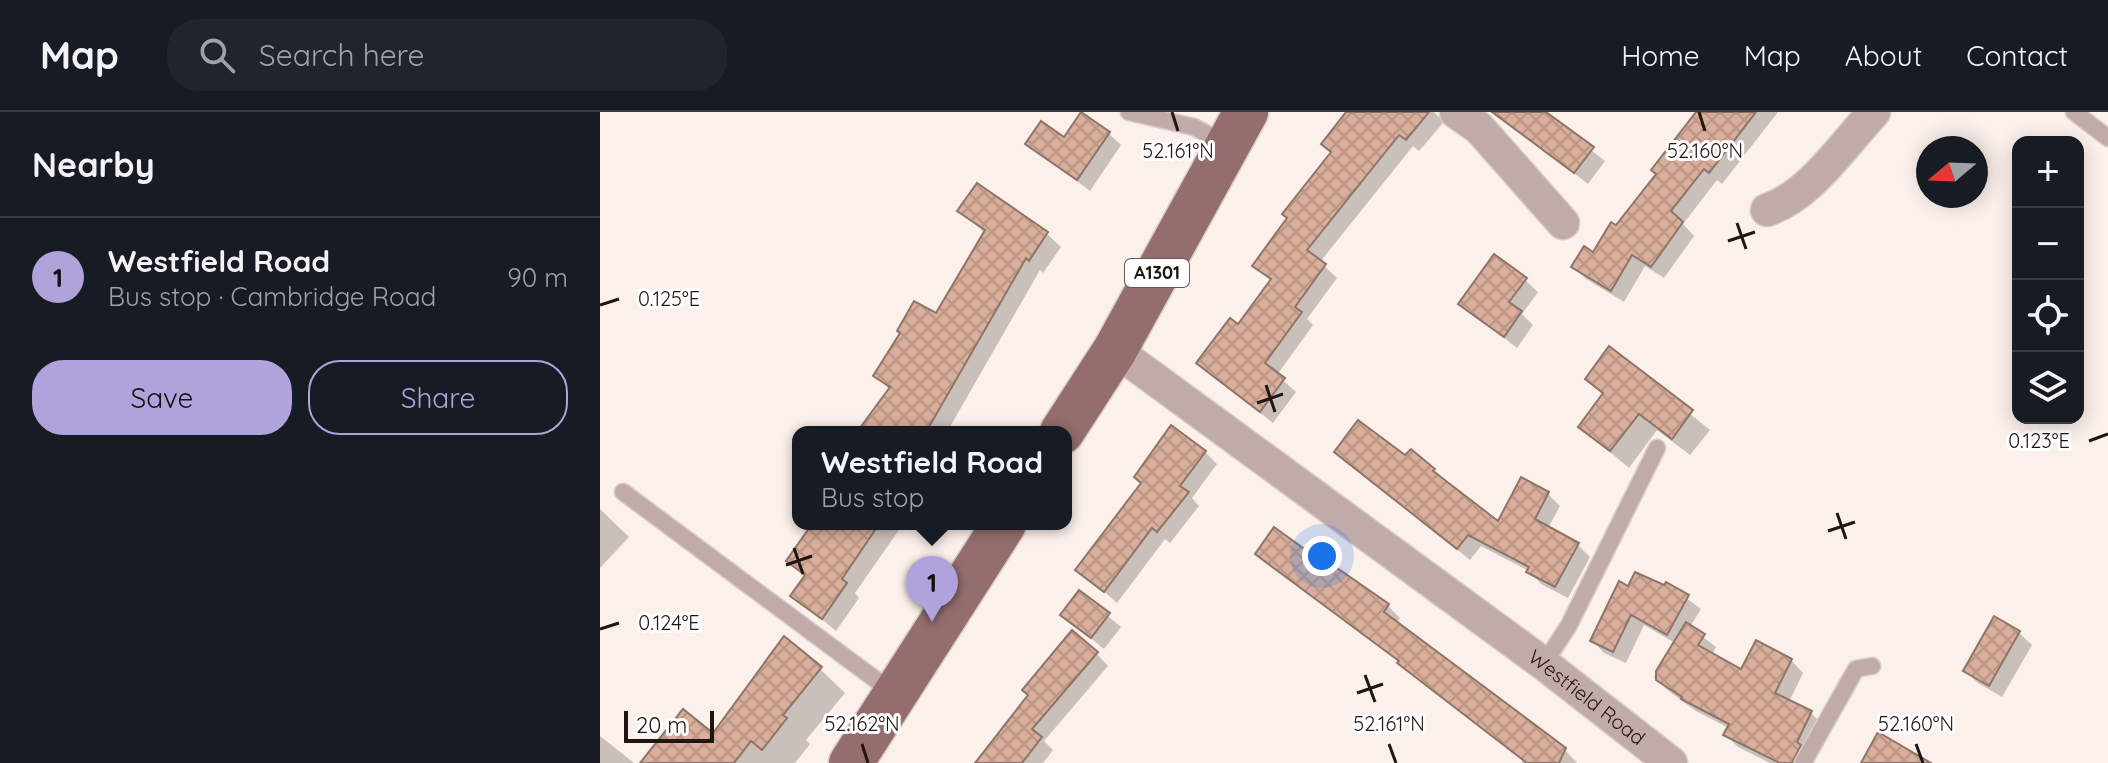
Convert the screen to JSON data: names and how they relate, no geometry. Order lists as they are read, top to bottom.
{
  "streets": {
    "main road": ["A1301"],
    "street": ["Westfield Road"]
  },
  "crossings": [
    ["A1301", "Westfield Road"]
  ],
  "scale_bar": "20 m",
  "north": "left",
  "page": {
    "header": "Map",
    "search": "Search here",
    "nav": [
      "Home",
      "Map",
      "About",
      "Contact"
    ],
    "heading": "Nearby",
    "map_buttons": ["+", "−"],
    "list": [
      {
        "mark": "1",
        "name": "Westfield Road",
        "note": "Bus stop · Cambridge Road",
        "value": "90 m"
      }
    ],
    "buttons": ["Save", "Share"],
    "popup": ["Westfield Road", "Bus stop"],
    "pins": "1",
    "scale": "20 m"
  },
  "coordinates": [
    "52.161°N",
    "52.160°N",
    "0.125°E",
    "0.123°E",
    "0.124°E",
    "52.162°N"
  ]
}
